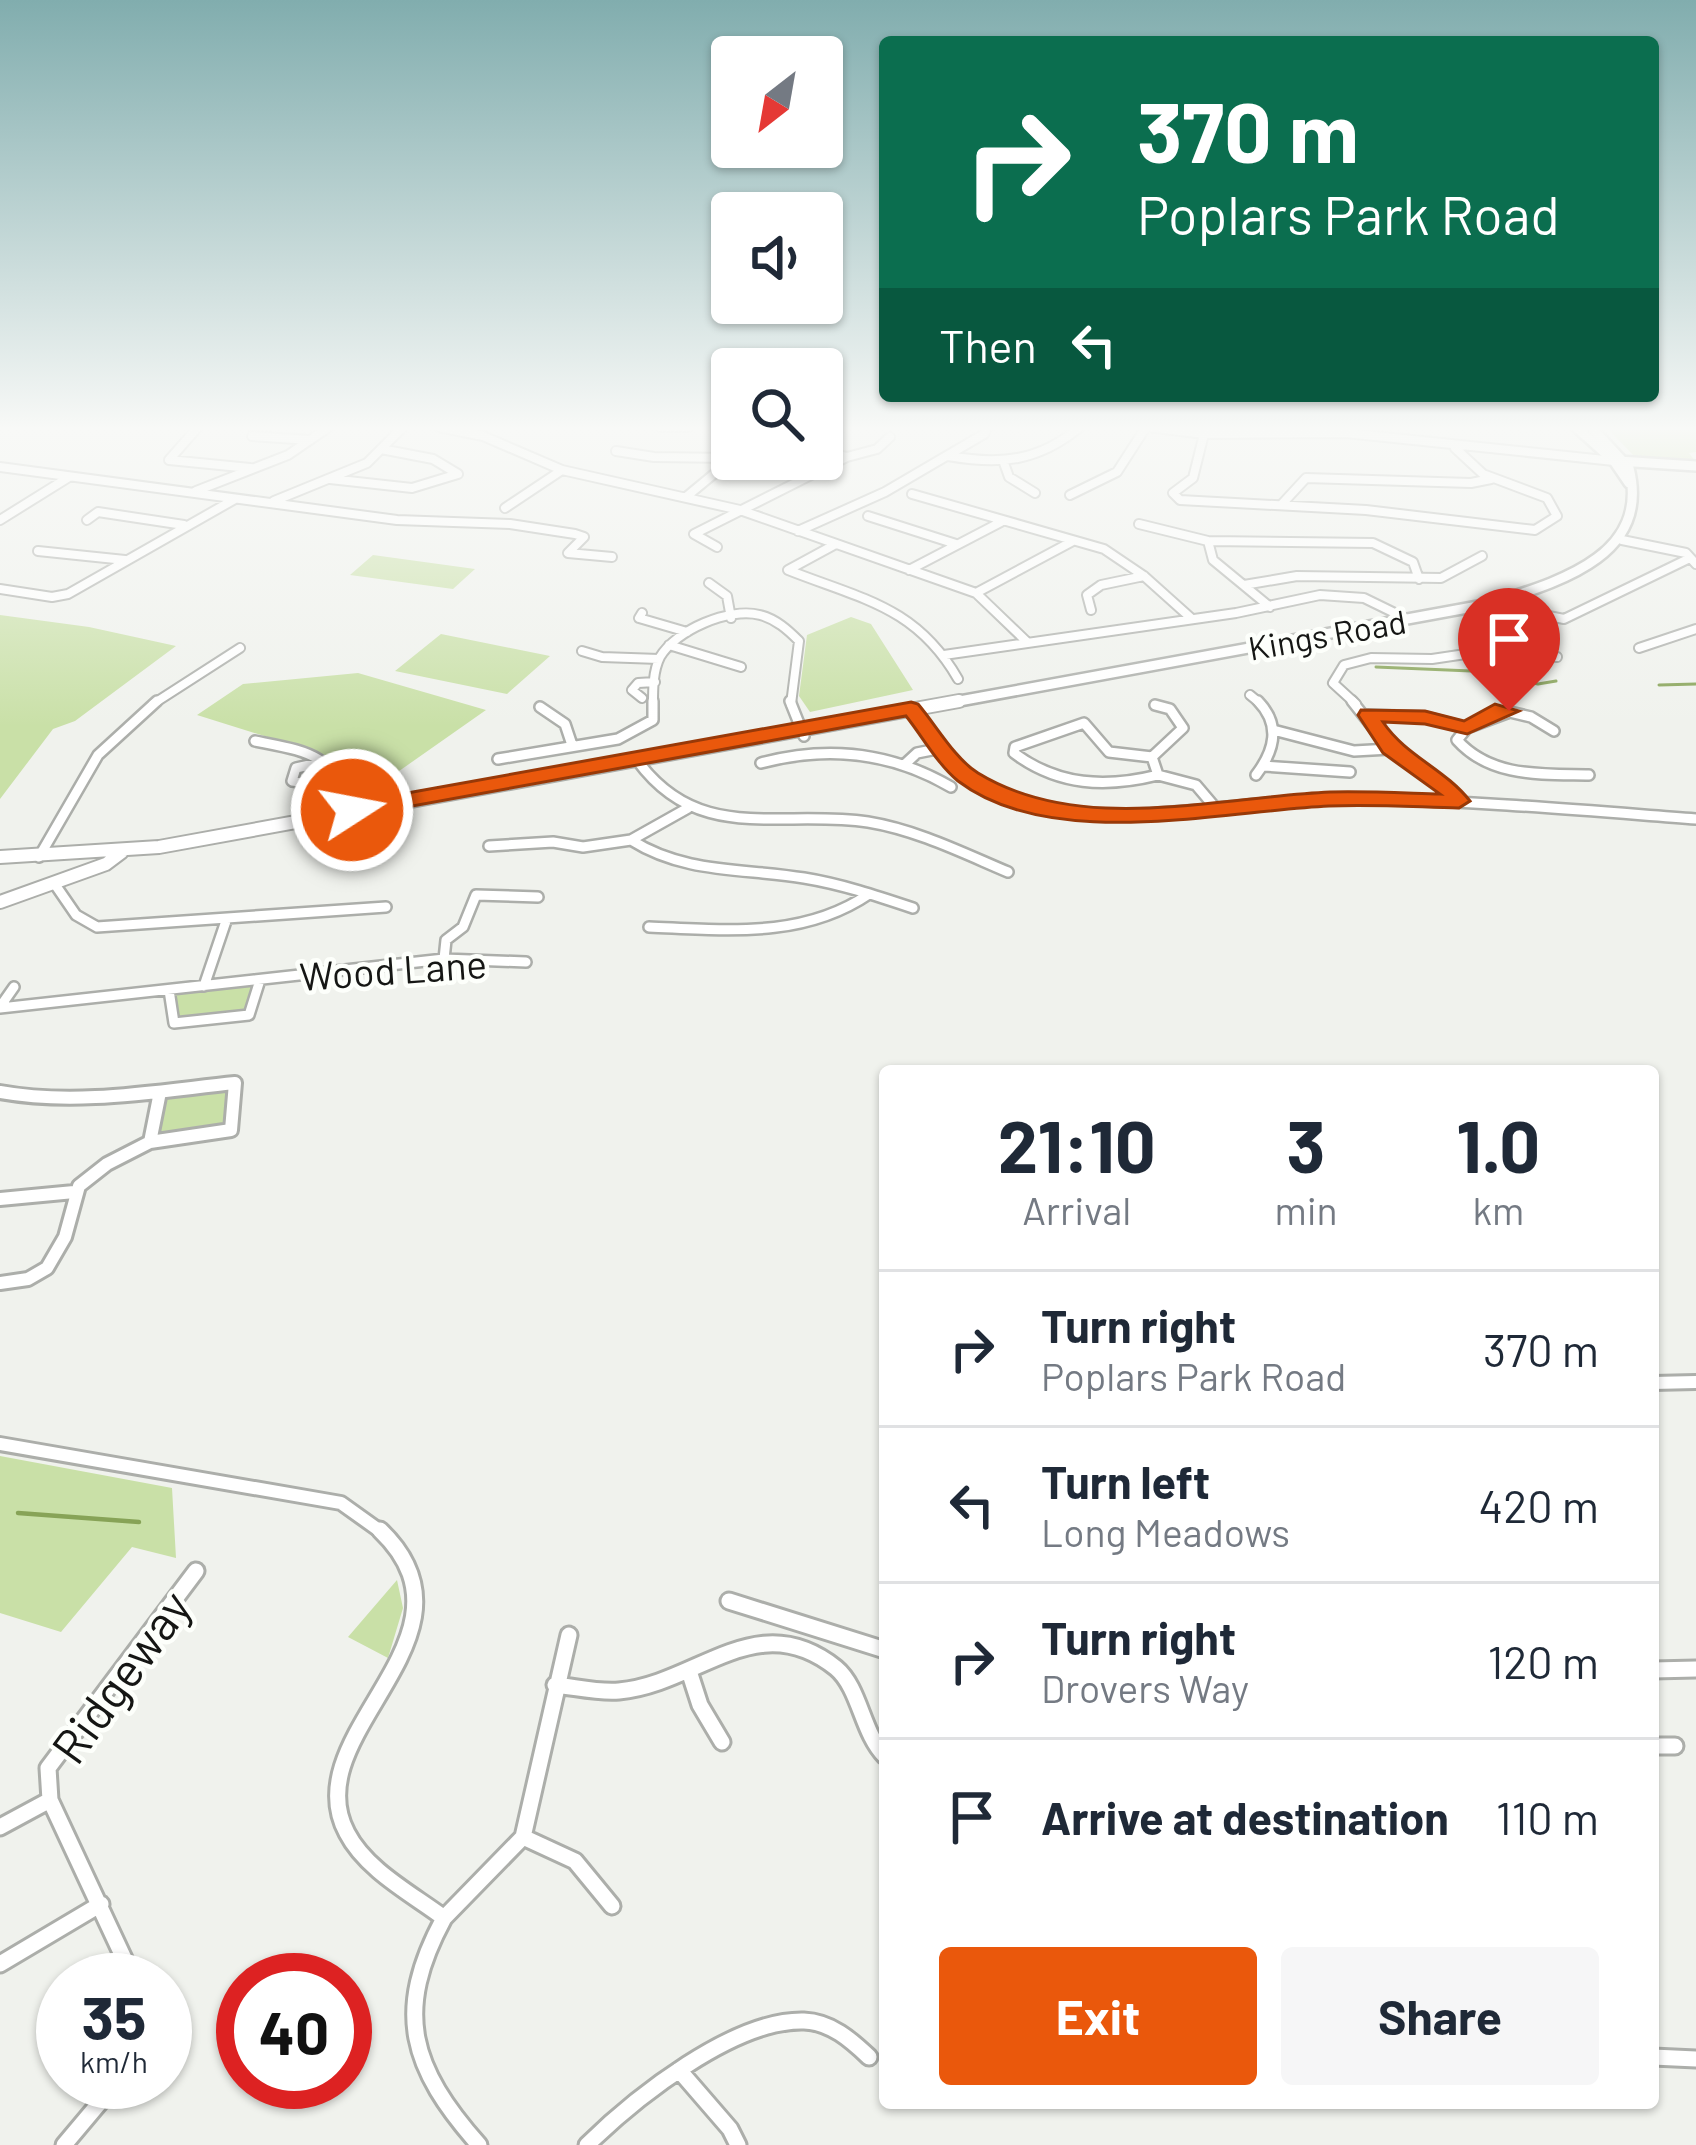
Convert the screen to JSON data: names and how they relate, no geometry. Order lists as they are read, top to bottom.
{
  "streets": {
    "street": ["Kings Road", "Wood Lane", "Ridgeway"]
  },
  "north": "bottom left",
  "page": {
    "turn": ["370 m", "Poplars Park Road"],
    "then": "Then",
    "eta": [
      "21:10",
      "Arrival",
      "3",
      "min",
      "1.0",
      "km"
    ],
    "list": [
      {
        "name": "Turn right",
        "note": "Poplars Park Road",
        "value": "370 m"
      },
      {
        "name": "Turn left",
        "note": "Long Meadows",
        "value": "420 m"
      },
      {
        "name": "Turn right",
        "note": "Drovers Way",
        "value": "120 m"
      },
      {
        "name": "Arrive at destination",
        "value": "110 m"
      }
    ],
    "buttons": ["Exit", "Share"],
    "speed": "35 km/h",
    "limit": "40"
  }
}
